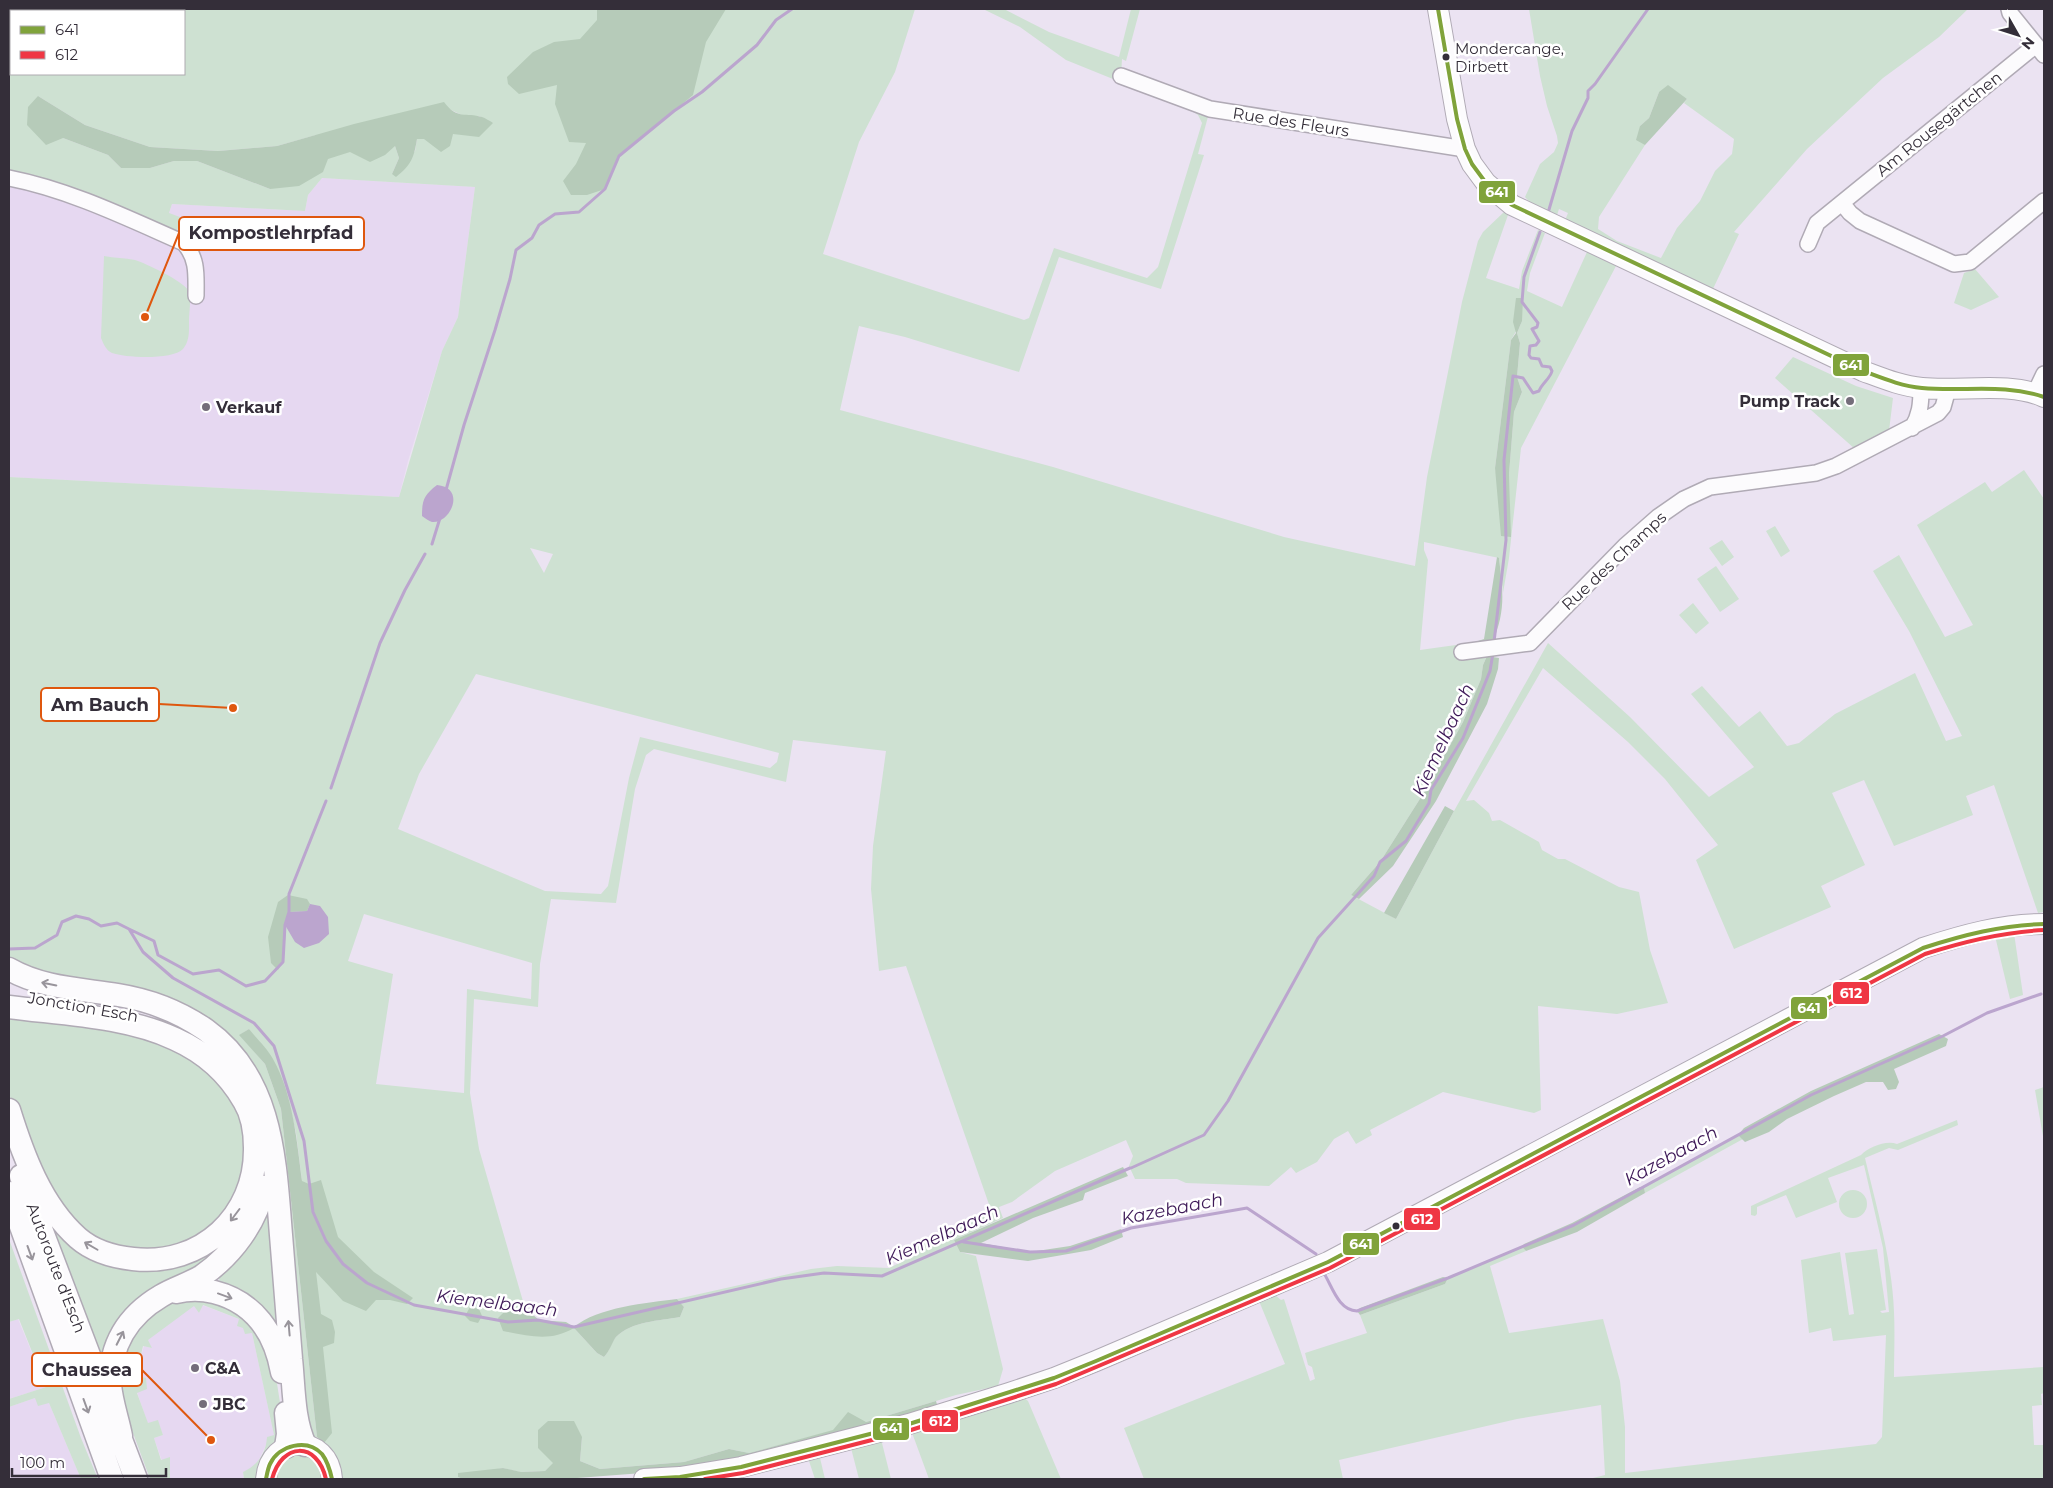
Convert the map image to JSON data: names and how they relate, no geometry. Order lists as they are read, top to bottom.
{
  "streets": {
    "highway": ["Jonction Esch", "Autoroute d'Esch"],
    "street": ["Rue des Fleurs", "Am Rousegärtchen", "Rue des Champs"]
  },
  "water": ["Kiemelbaach", "Kazebaach"],
  "places": [
    "Mondercange, Dirbett",
    "Kompostlehrpfad",
    "Pump Track",
    "Verkauf",
    "Am Bauch",
    "C&A",
    "JBC",
    "Chaussea"
  ],
  "lines": ["transit line 641", "transit line 612"],
  "legend": ["641", "612"],
  "scale_bar": "100 m",
  "north": "bottom right"
}
